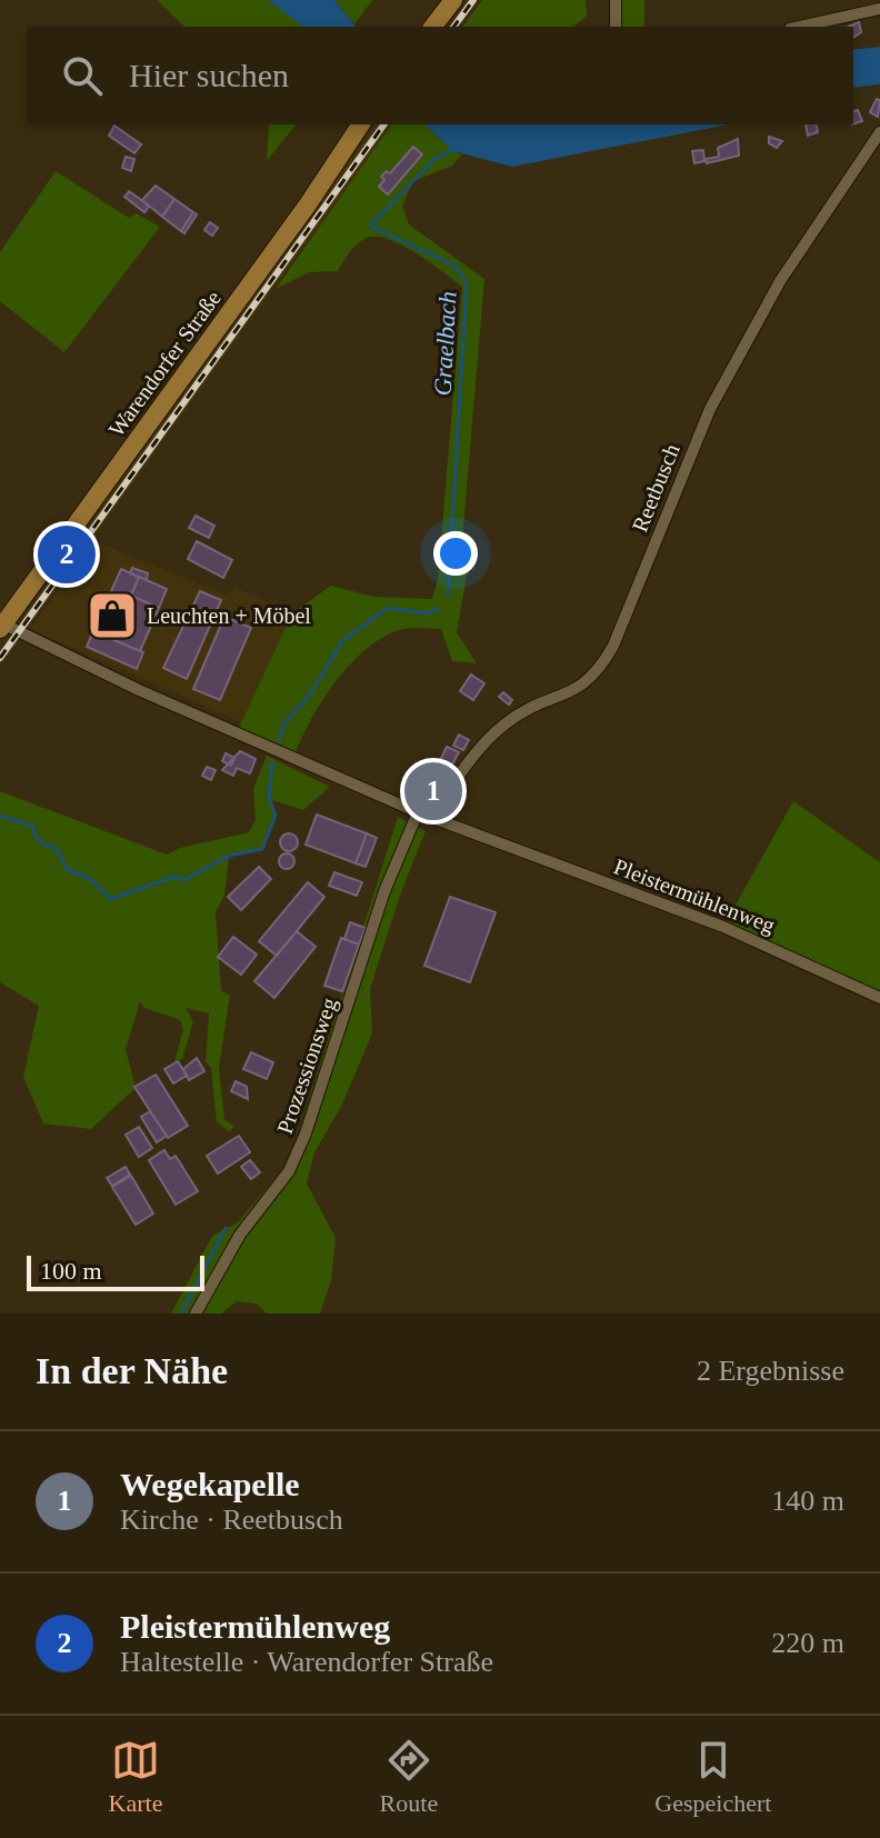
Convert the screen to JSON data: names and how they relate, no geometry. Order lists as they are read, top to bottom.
{
  "streets": {
    "main road": ["Warendorfer Straße"],
    "street": ["Reetbusch", "Pleistermühlenweg", "Prozessionsweg"]
  },
  "crossings": [
    ["Warendorfer Straße", "Pleistermühlenweg"],
    ["Reetbusch", "Pleistermühlenweg"],
    ["Pleistermühlenweg", "Prozessionsweg"]
  ],
  "water": ["Graelbach"],
  "places": {
    "shop": ["Leuchten + Möbel"]
  },
  "scale_bar": "100 m",
  "page": {
    "search": "Hier suchen",
    "pins": ["2", "1"],
    "scale": "100 m",
    "heading": ["In der Nähe", "2 Ergebnisse"],
    "list": [
      {
        "mark": "1",
        "name": "Wegekapelle",
        "note": "Kirche · Reetbusch",
        "value": "140 m"
      },
      {
        "mark": "2",
        "name": "Pleistermühlenweg",
        "note": "Haltestelle · Warendorfer Straße",
        "value": "220 m"
      }
    ],
    "nav": ["Karte", "Route", "Gespeichert"]
  }
}
